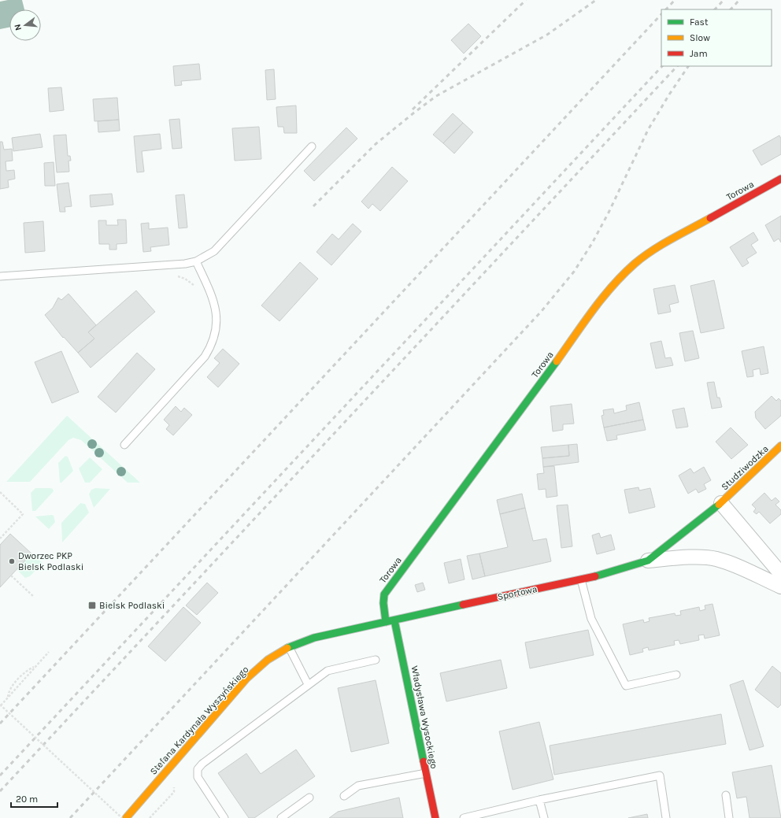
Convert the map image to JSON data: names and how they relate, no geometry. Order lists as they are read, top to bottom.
{
  "streets": {
    "street": [
      "Torowa",
      "Studziwodzka",
      "Sportowa",
      "Władysława Wysockiego",
      "Stefana Kardynała Wyszyńskiego"
    ]
  },
  "crossings": [
    ["Torowa", "Sportowa"],
    ["Torowa", "Stefana Kardynała Wyszyńskiego"],
    ["Studziwodzka", "Sportowa"],
    ["Sportowa", "Władysława Wysockiego"],
    ["Sportowa", "Stefana Kardynała Wyszyńskiego"]
  ],
  "places": {
    "other": ["Dworzec PKP Bielsk Podlaski"],
    "transit": ["Bielsk Podlaski"]
  },
  "legend": ["Fast", "Slow", "Jam"],
  "scale_bar": "20 m",
  "north": "left"
}
